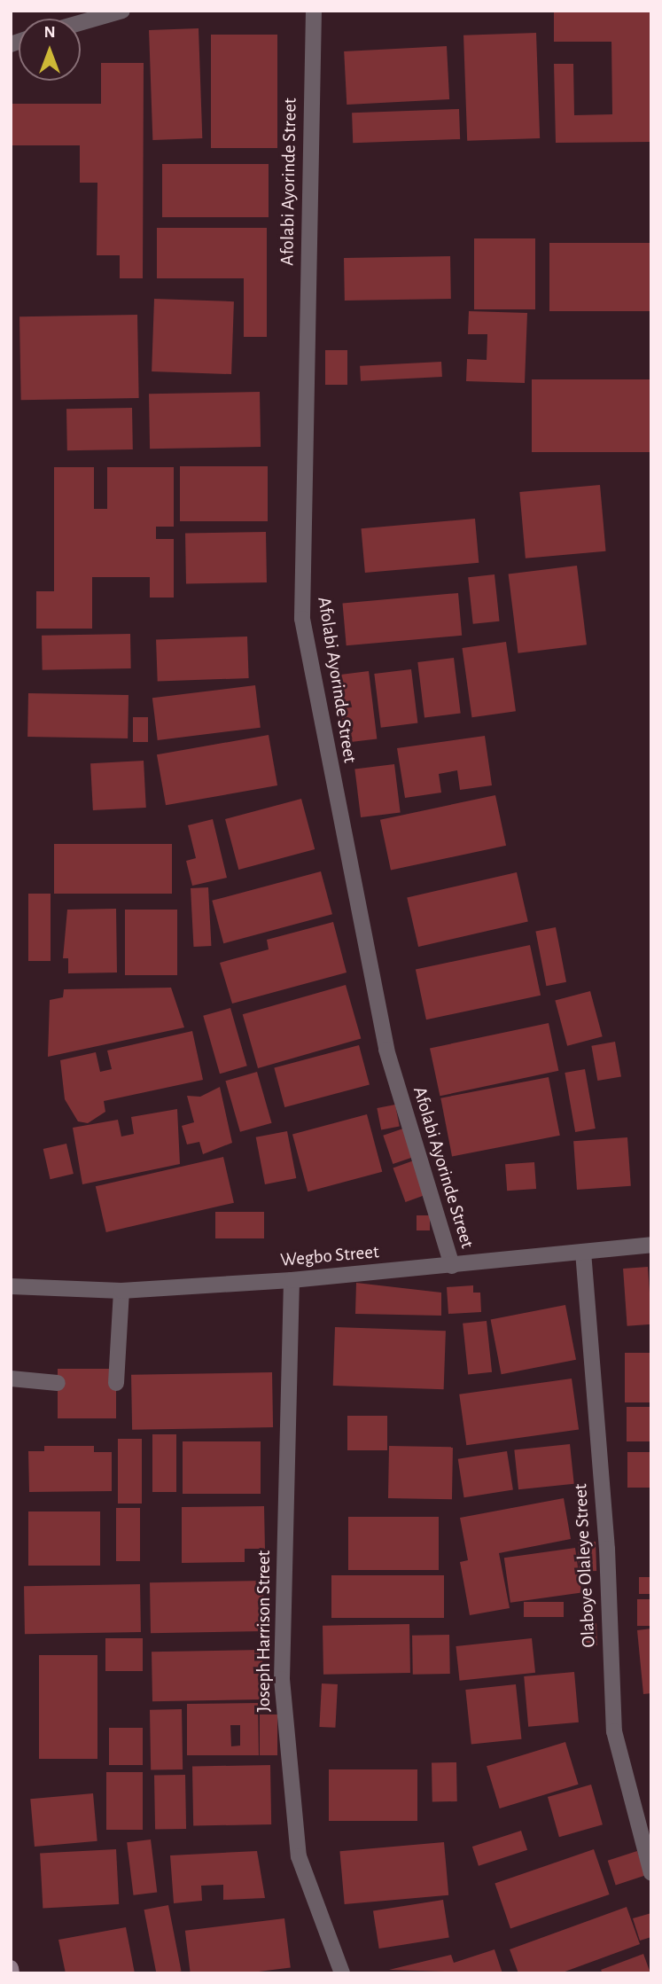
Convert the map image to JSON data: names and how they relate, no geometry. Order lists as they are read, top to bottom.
{
  "streets": {
    "street": [
      "Afolabi Ayorinde Street",
      "Wegbo Street",
      "Olaboye Olaleye Street",
      "Joseph Harrison Street"
    ]
  },
  "crossings": [
    ["Afolabi Ayorinde Street", "Wegbo Street"],
    ["Wegbo Street", "Olaboye Olaleye Street"],
    ["Wegbo Street", "Joseph Harrison Street"]
  ],
  "north": "top"
}
